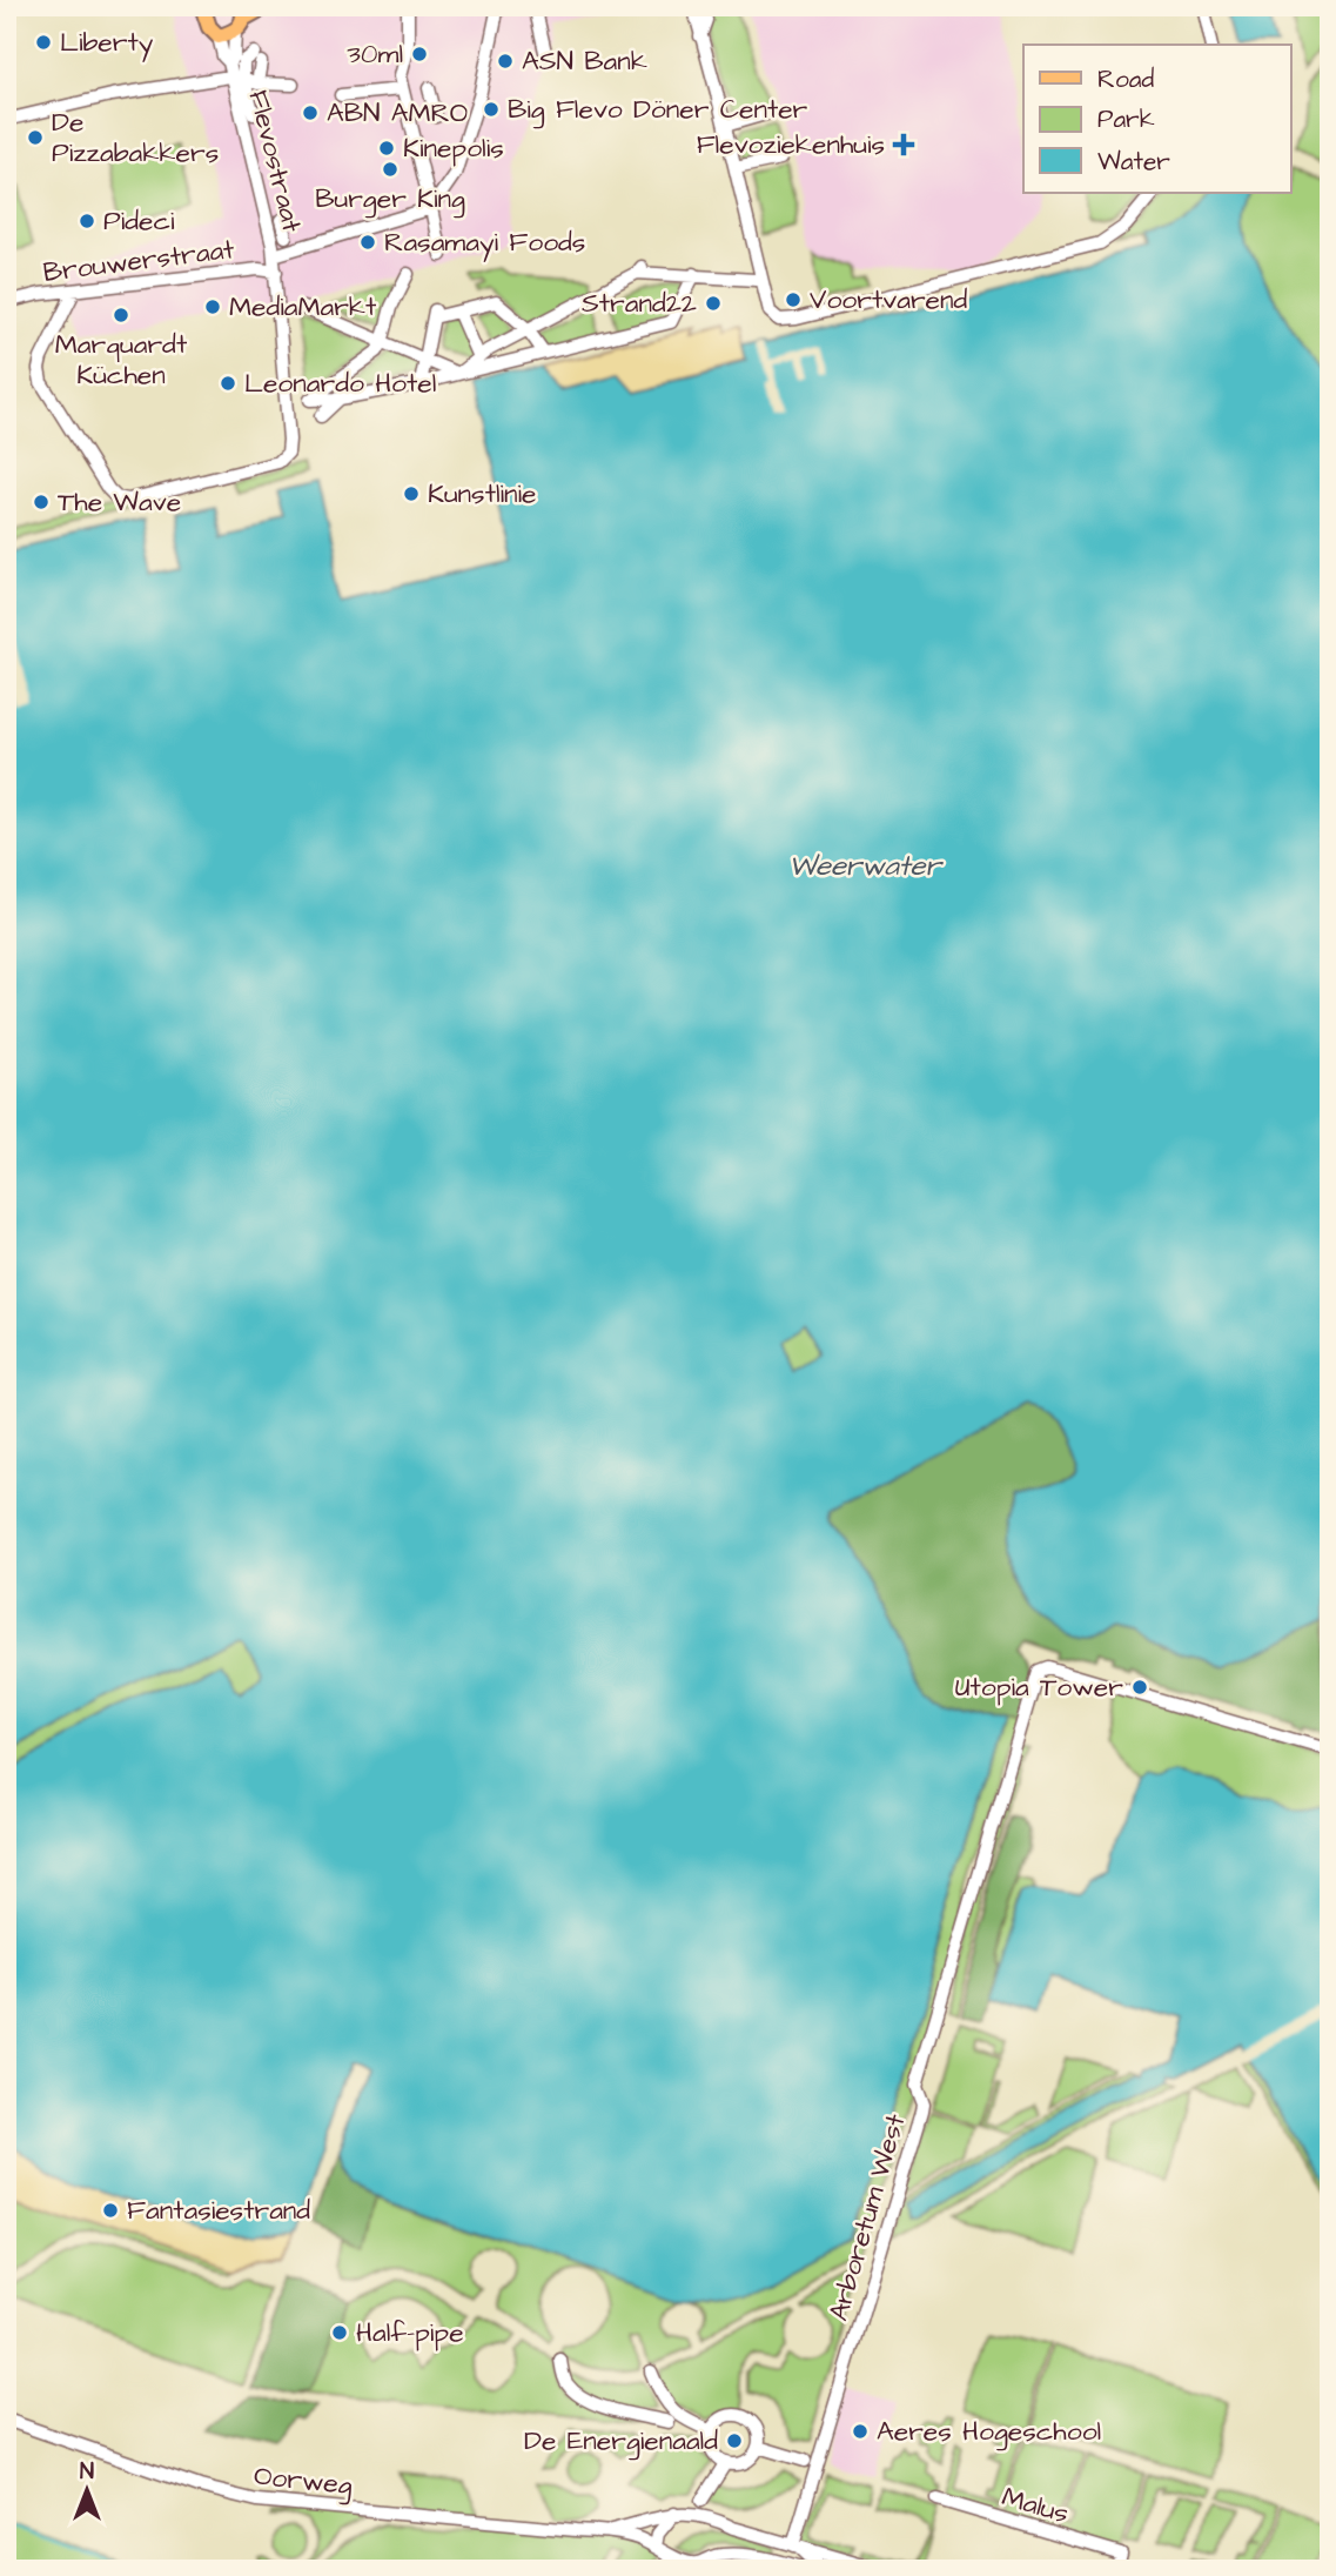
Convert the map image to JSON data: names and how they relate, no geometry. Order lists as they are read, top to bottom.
{
  "streets": {
    "street": [
      "Flevostraat",
      "Brouwerstraat",
      "Arboretum West",
      "Oorweg",
      "Malus"
    ]
  },
  "crossings": [
    ["Flevostraat", "Brouwerstraat"],
    ["Arboretum West", "Oorweg"]
  ],
  "water": ["Weerwater"],
  "places": {
    "other": [
      "Liberty",
      "30ml",
      "ASN Bank",
      "Big Flevo Döner Center",
      "ABN AMRO",
      "De Pizzabakkers",
      "Kinepolis",
      "Burger King",
      "Pideci",
      "Rasamayi Foods",
      "Voortvarend",
      "Strand22",
      "MediaMarkt",
      "Marquardt Küchen",
      "Leonardo Hotel",
      "Kunstlinie",
      "The Wave",
      "Utopia Tower",
      "Fantasiestrand",
      "Half-pipe",
      "Aeres Hogeschool",
      "De Energienaald"
    ],
    "health": ["Flevoziekenhuis"]
  },
  "legend": ["Road", "Park", "Water"],
  "north": "top"
}
